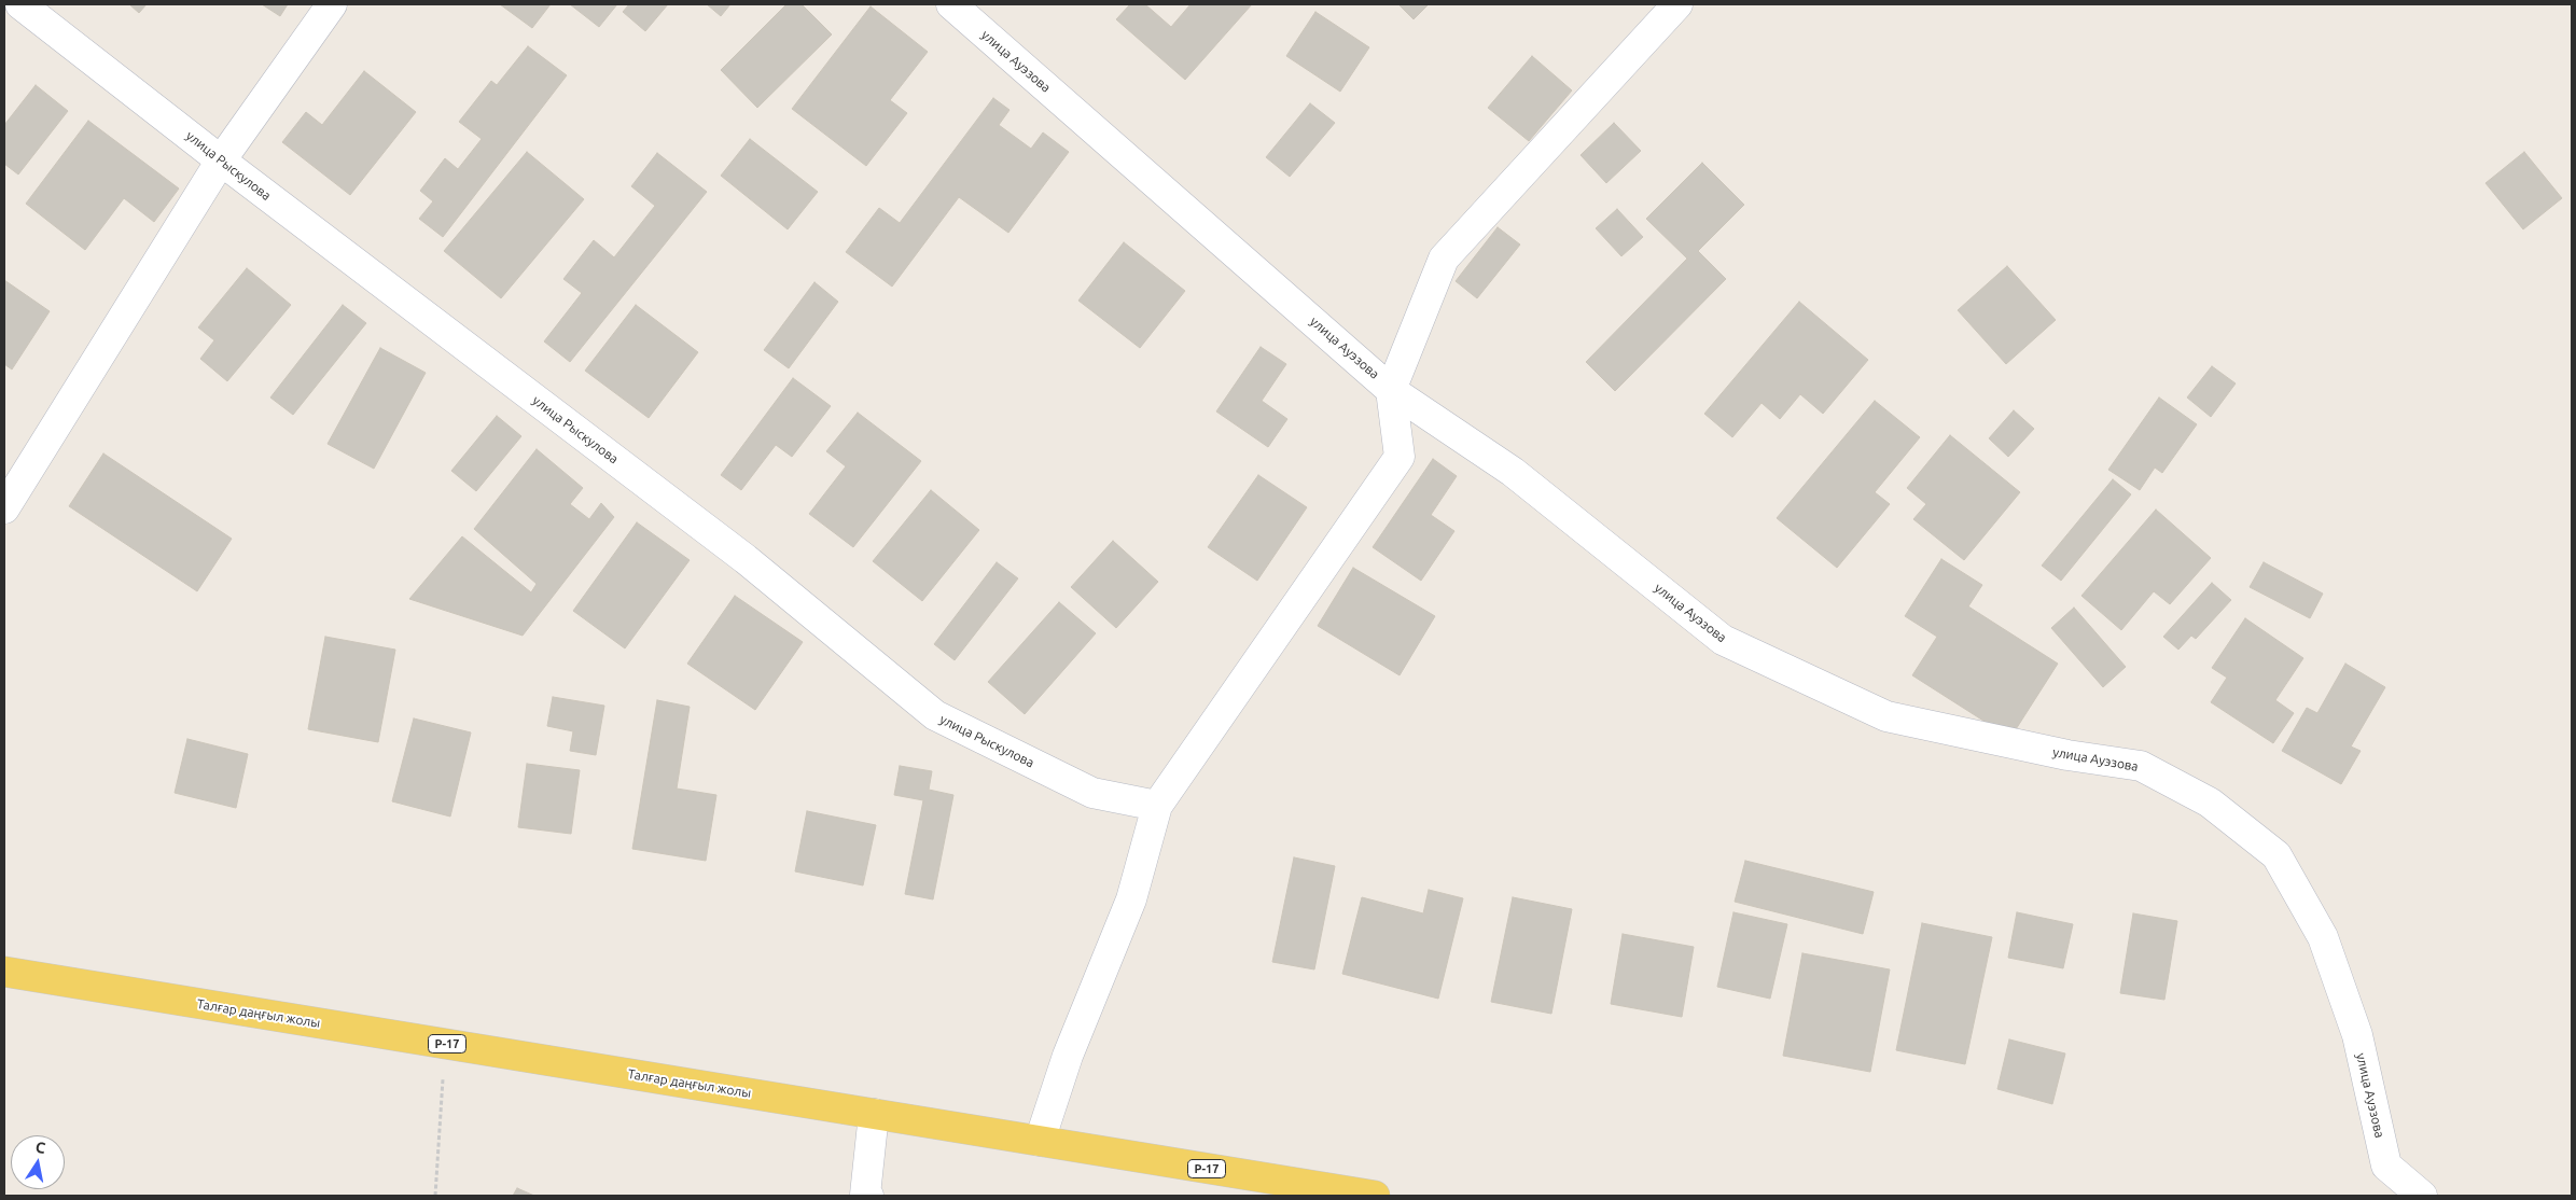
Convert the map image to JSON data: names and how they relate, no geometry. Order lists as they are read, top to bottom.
{
  "streets": {
    "main road": ["Талғар даңғыл жолы", "P-17"],
    "street": ["улица Ауэзова", "улица Рыскулова"]
  },
  "north": "top"
}
